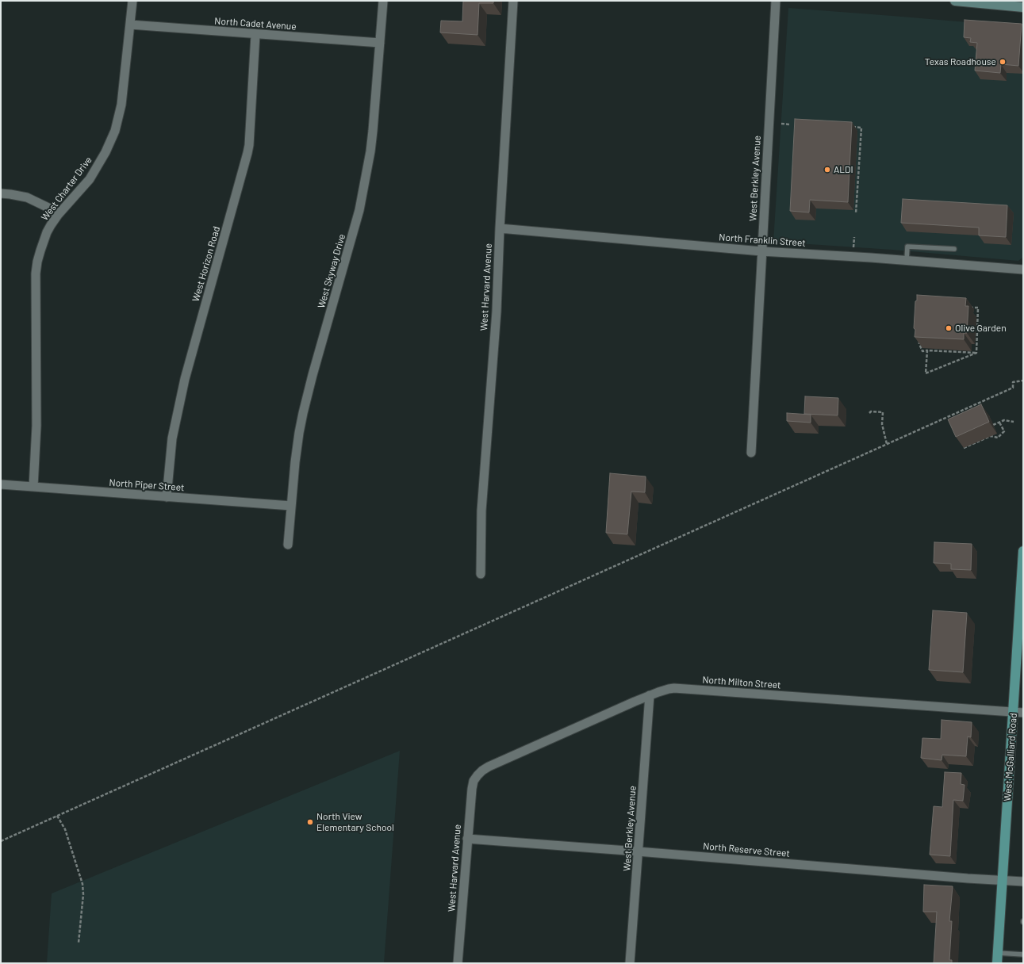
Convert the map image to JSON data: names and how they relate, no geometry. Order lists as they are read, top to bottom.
{
  "streets": {
    "main road": ["West McGalliard Road"],
    "street": [
      "North Cadet Avenue",
      "West Berkley Avenue",
      "West Charter Drive",
      "North Franklin Street",
      "West Horizon Road",
      "West Skyway Drive",
      "West Harvard Avenue",
      "North Piper Street",
      "North Milton Street",
      "North Reserve Street"
    ]
  },
  "crossings": [
    ["North Cadet Avenue", "West Charter Drive"],
    ["North Cadet Avenue", "West Horizon Road"],
    ["North Cadet Avenue", "West Skyway Drive"],
    ["West Berkley Avenue", "North Franklin Street"],
    ["West Berkley Avenue", "North Milton Street"],
    ["West Berkley Avenue", "North Reserve Street"],
    ["West Charter Drive", "North Piper Street"],
    ["North Franklin Street", "West Harvard Avenue"],
    ["West Horizon Road", "North Piper Street"],
    ["West Skyway Drive", "North Piper Street"],
    ["West Harvard Avenue", "North Milton Street"],
    ["West Harvard Avenue", "North Reserve Street"],
    ["North Milton Street", "West McGalliard Road"],
    ["West McGalliard Road", "North Reserve Street"]
  ],
  "places": [
    "Texas Roadhouse",
    "ALDI",
    "Olive Garden",
    "North View Elementary School"
  ]
}
